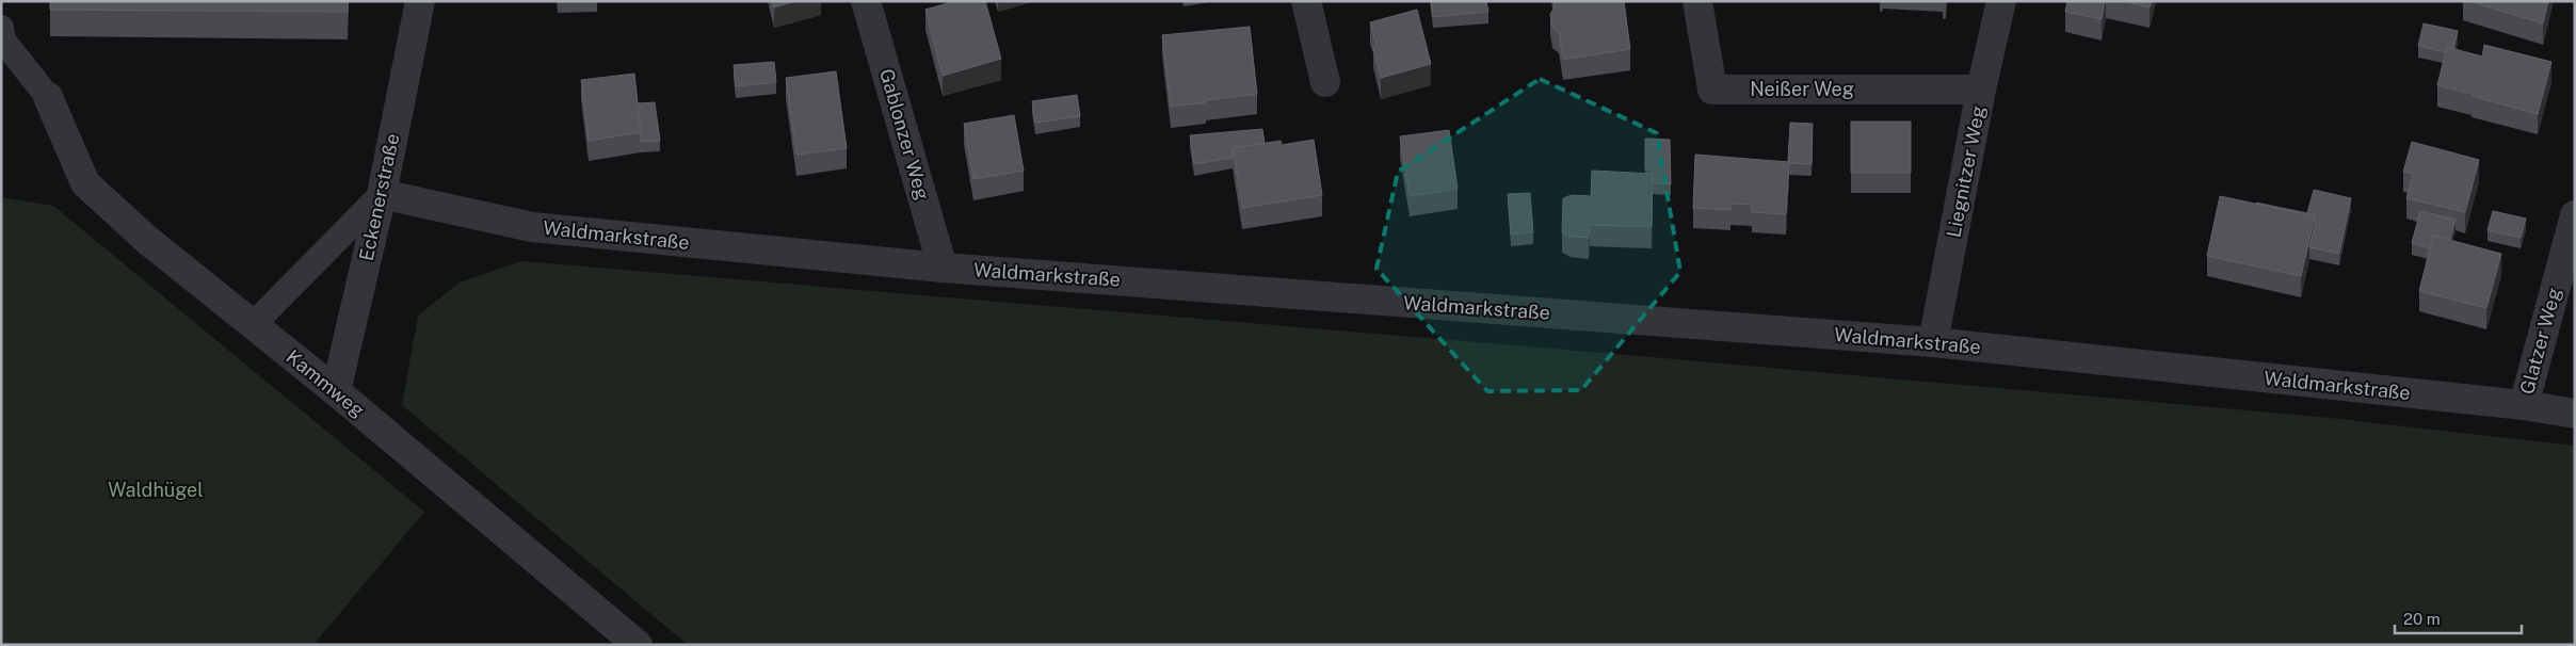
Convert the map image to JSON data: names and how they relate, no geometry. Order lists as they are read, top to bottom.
{
  "streets": {
    "street": [
      "Neißer Weg",
      "Gablonzer Weg",
      "Liegnitzer Weg",
      "Eckenerstraße",
      "Waldmarkstraße",
      "Glatzer Weg",
      "Kammweg"
    ]
  },
  "crossings": [
    ["Neißer Weg", "Liegnitzer Weg"],
    ["Gablonzer Weg", "Waldmarkstraße"],
    ["Liegnitzer Weg", "Waldmarkstraße"],
    ["Eckenerstraße", "Waldmarkstraße"],
    ["Eckenerstraße", "Kammweg"],
    ["Waldmarkstraße", "Glatzer Weg"]
  ],
  "parks": ["Waldhügel"],
  "scale_bar": "20 m"
}
